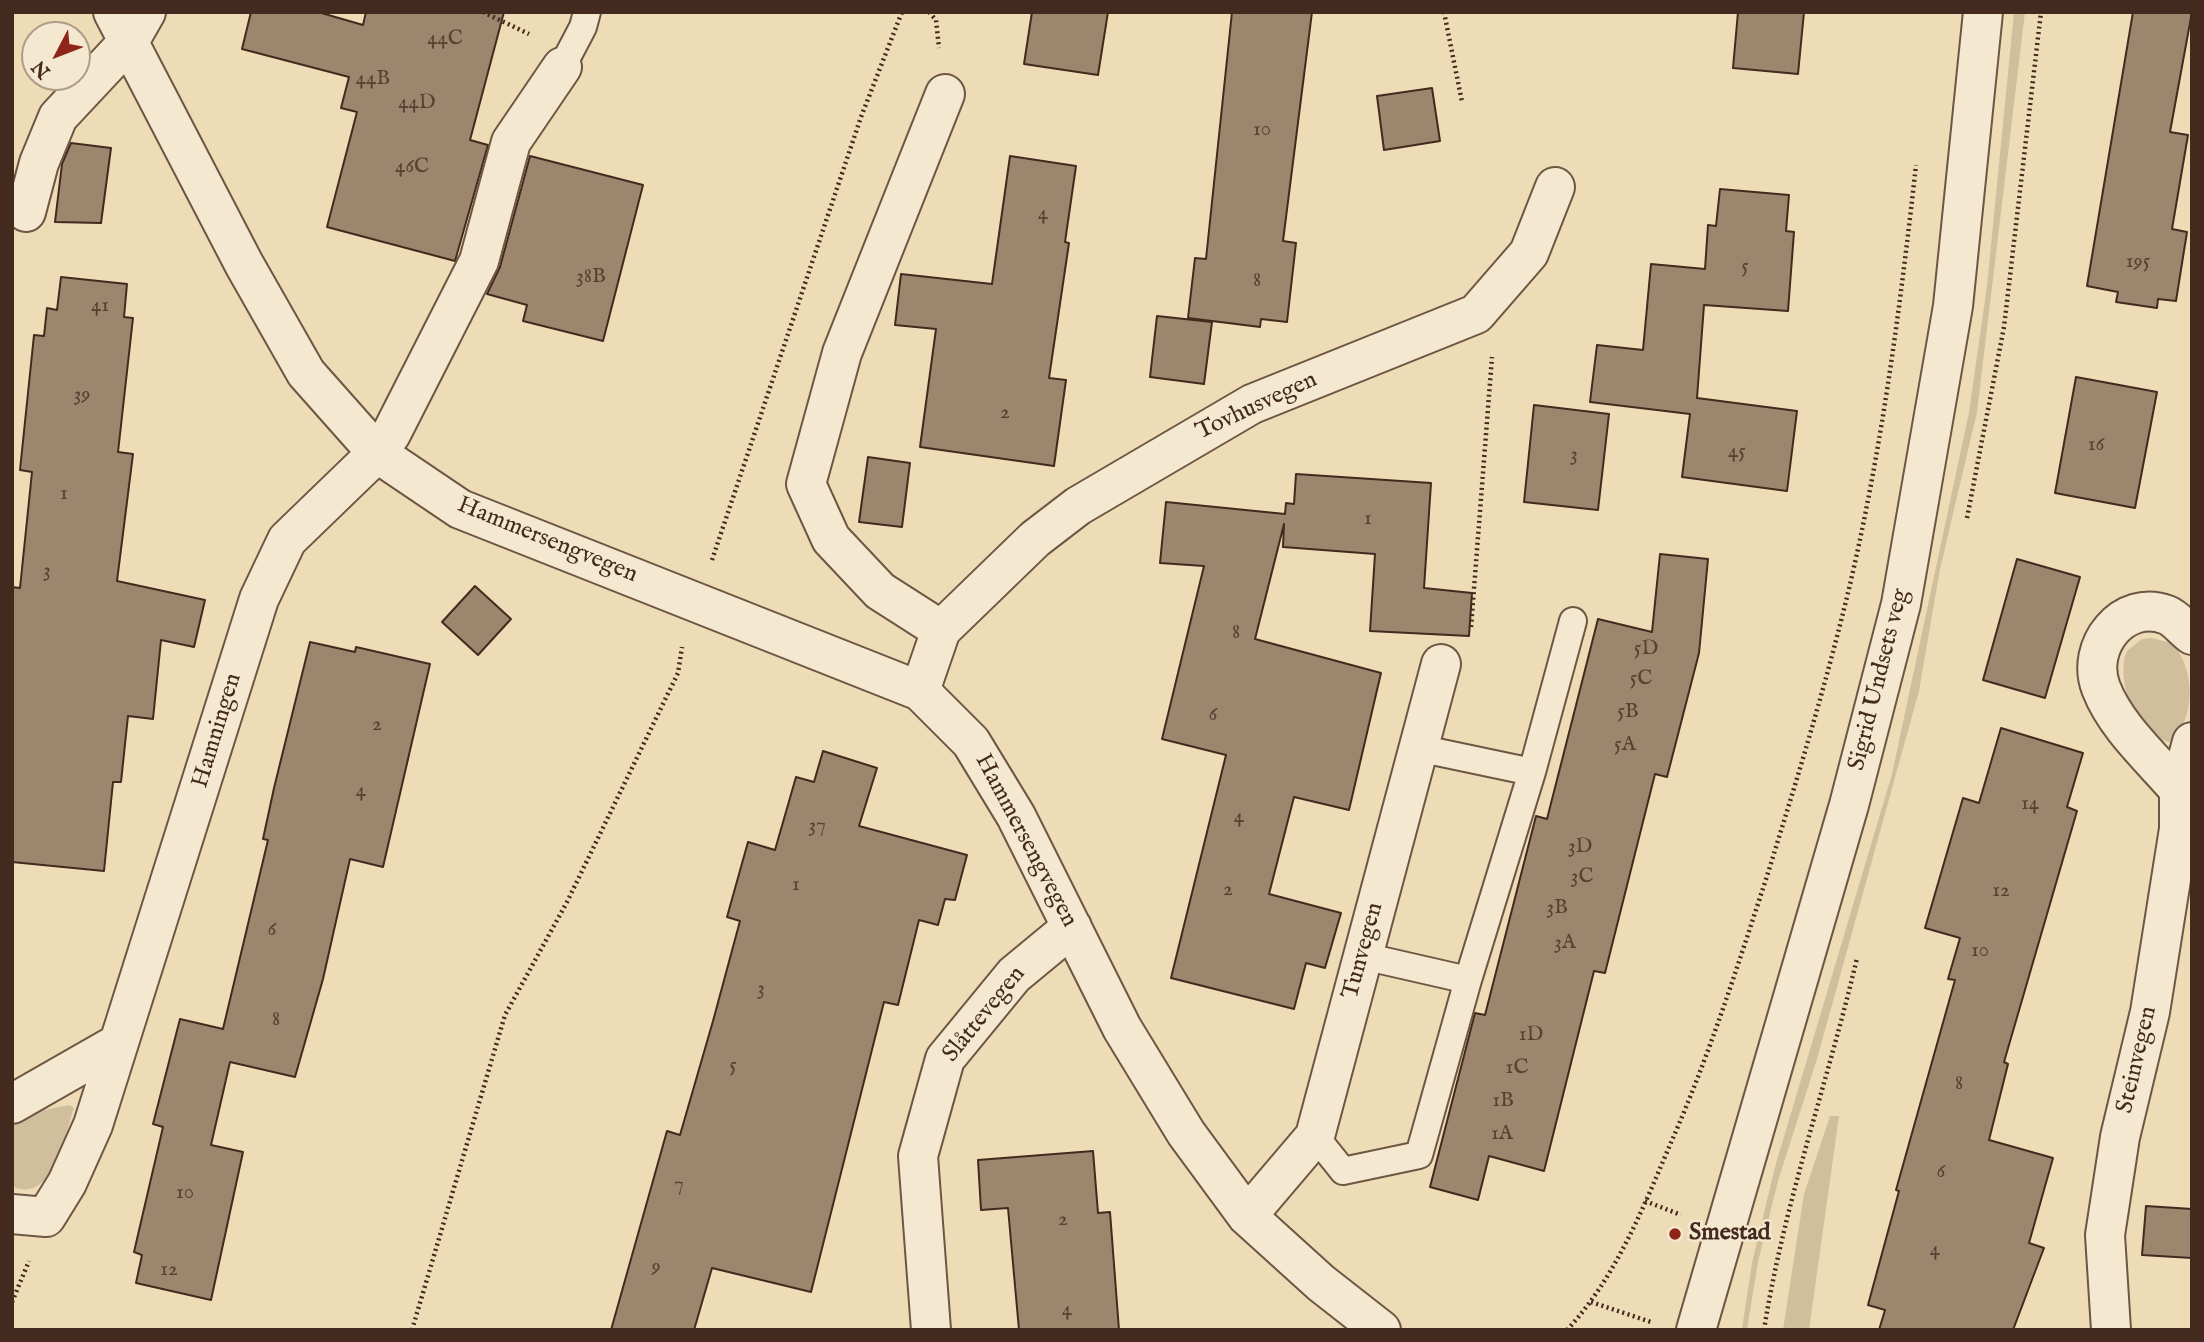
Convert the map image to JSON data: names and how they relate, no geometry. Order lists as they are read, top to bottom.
{
  "streets": {
    "street": [
      "Tovhusvegen",
      "Hammersengvegen",
      "Sigrid Undsets veg",
      "Hamningen",
      "Tunvegen",
      "Slåttevegen",
      "Steinvegen"
    ]
  },
  "crossings": [
    ["Tovhusvegen", "Hammersengvegen"],
    ["Hammersengvegen", "Hamningen"],
    ["Hammersengvegen", "Tunvegen"],
    ["Hammersengvegen", "Slåttevegen"]
  ],
  "places": ["Smestad"],
  "house_numbers": [
    "44C",
    "44B",
    "44D",
    "10",
    "46C",
    "4",
    "195",
    "5",
    "38B",
    "8",
    "41",
    "39",
    "2",
    "16",
    "45",
    "3",
    "1",
    "1",
    "3",
    "8",
    "5D",
    "5C",
    "5B",
    "6",
    "2",
    "5A",
    "4",
    "14",
    "4",
    "37",
    "3D",
    "3C",
    "1",
    "2",
    "12",
    "3B",
    "6",
    "3A",
    "10",
    "3",
    "8",
    "1D",
    "5",
    "1C",
    "8",
    "1B",
    "1A",
    "6",
    "7",
    "10",
    "2",
    "4",
    "9",
    "12",
    "4"
  ],
  "north": "bottom left"
}
